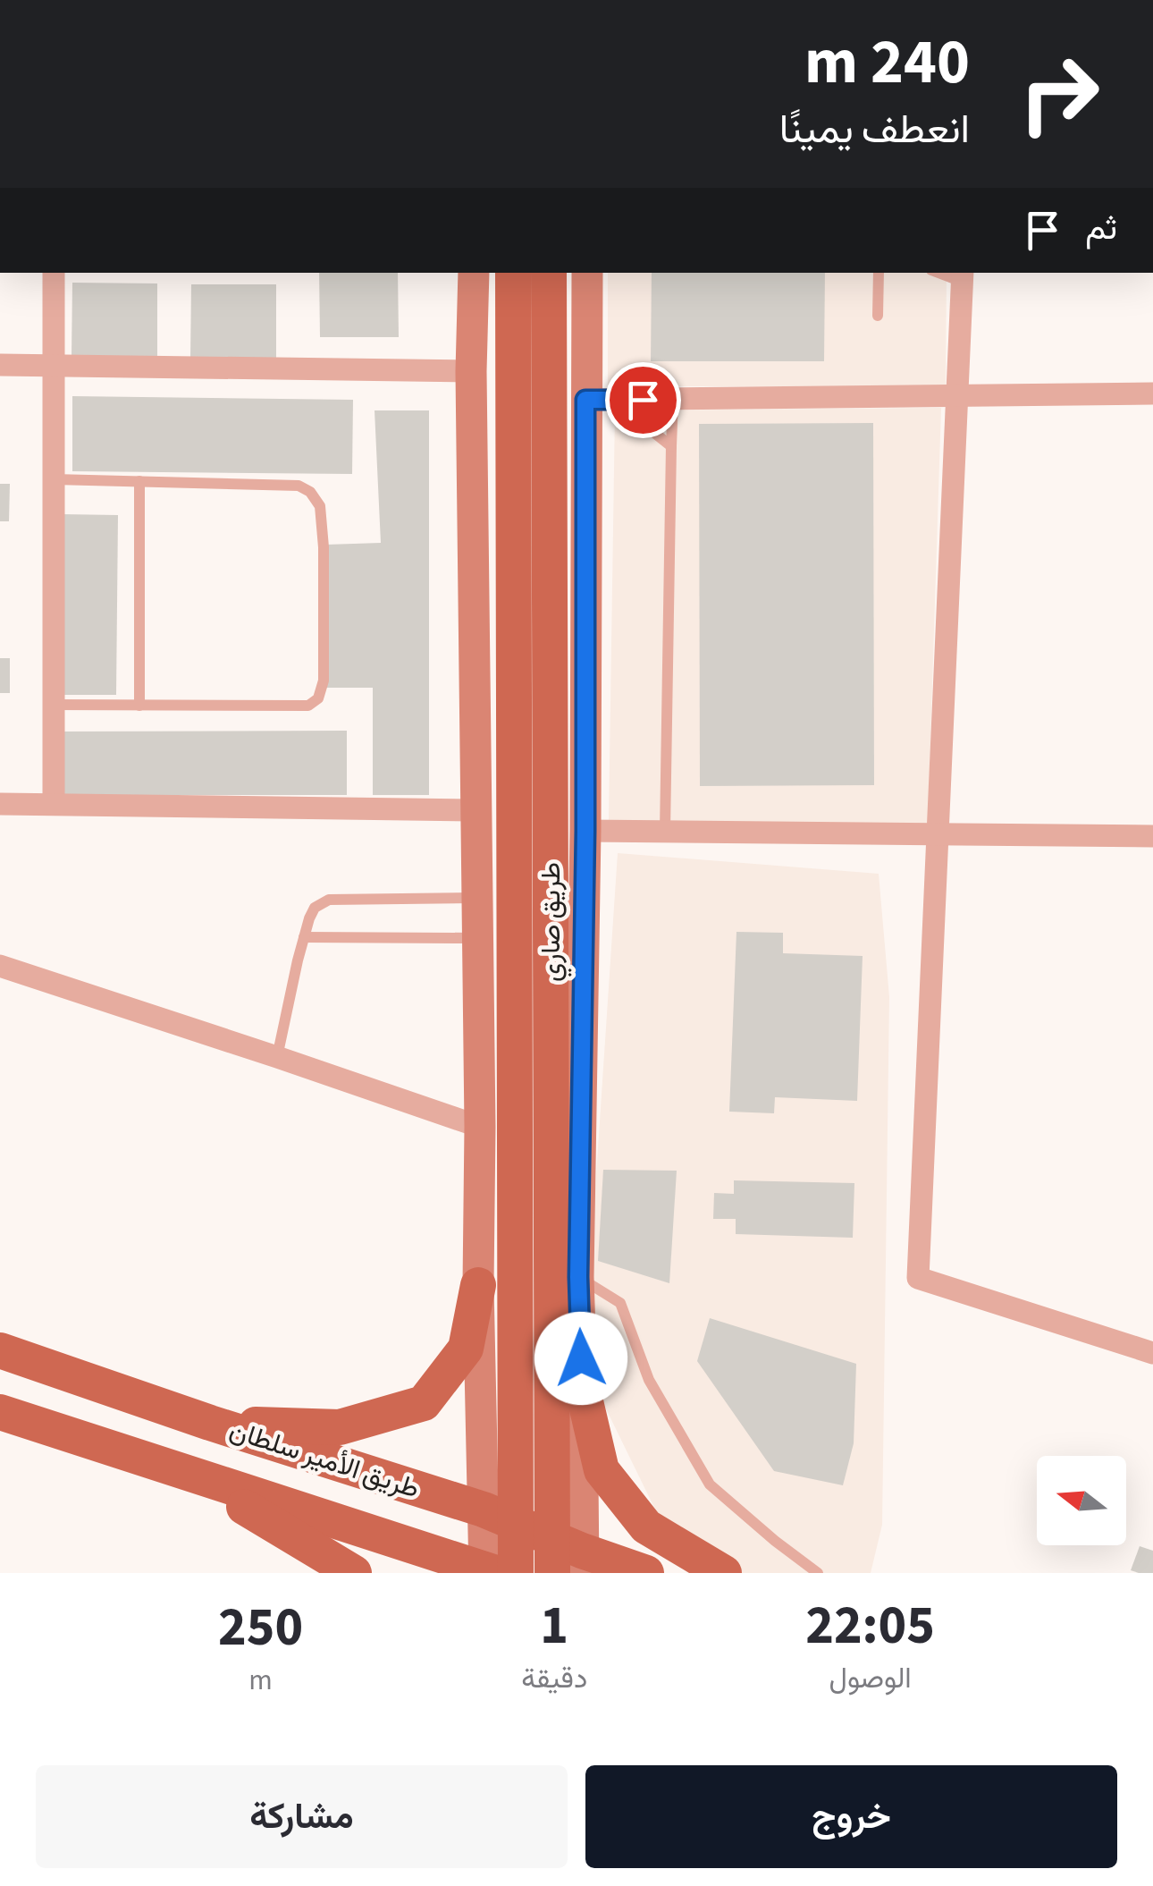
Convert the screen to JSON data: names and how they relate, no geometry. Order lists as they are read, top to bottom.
{
  "streets": {
    "main road": ["طريق صاري", "طريق الأمير سلطان"]
  },
  "crossings": [
    ["طريق صاري", "طريق الأمير سلطان"]
  ],
  "north": "left",
  "page": {
    "turn": ["240 m", "انعطف يمينًا"],
    "then": "ثم",
    "eta": [
      "22:05",
      "الوصول",
      "1",
      "دقيقة",
      "250",
      "m"
    ],
    "buttons": ["خروج", "مشاركة"]
  }
}
